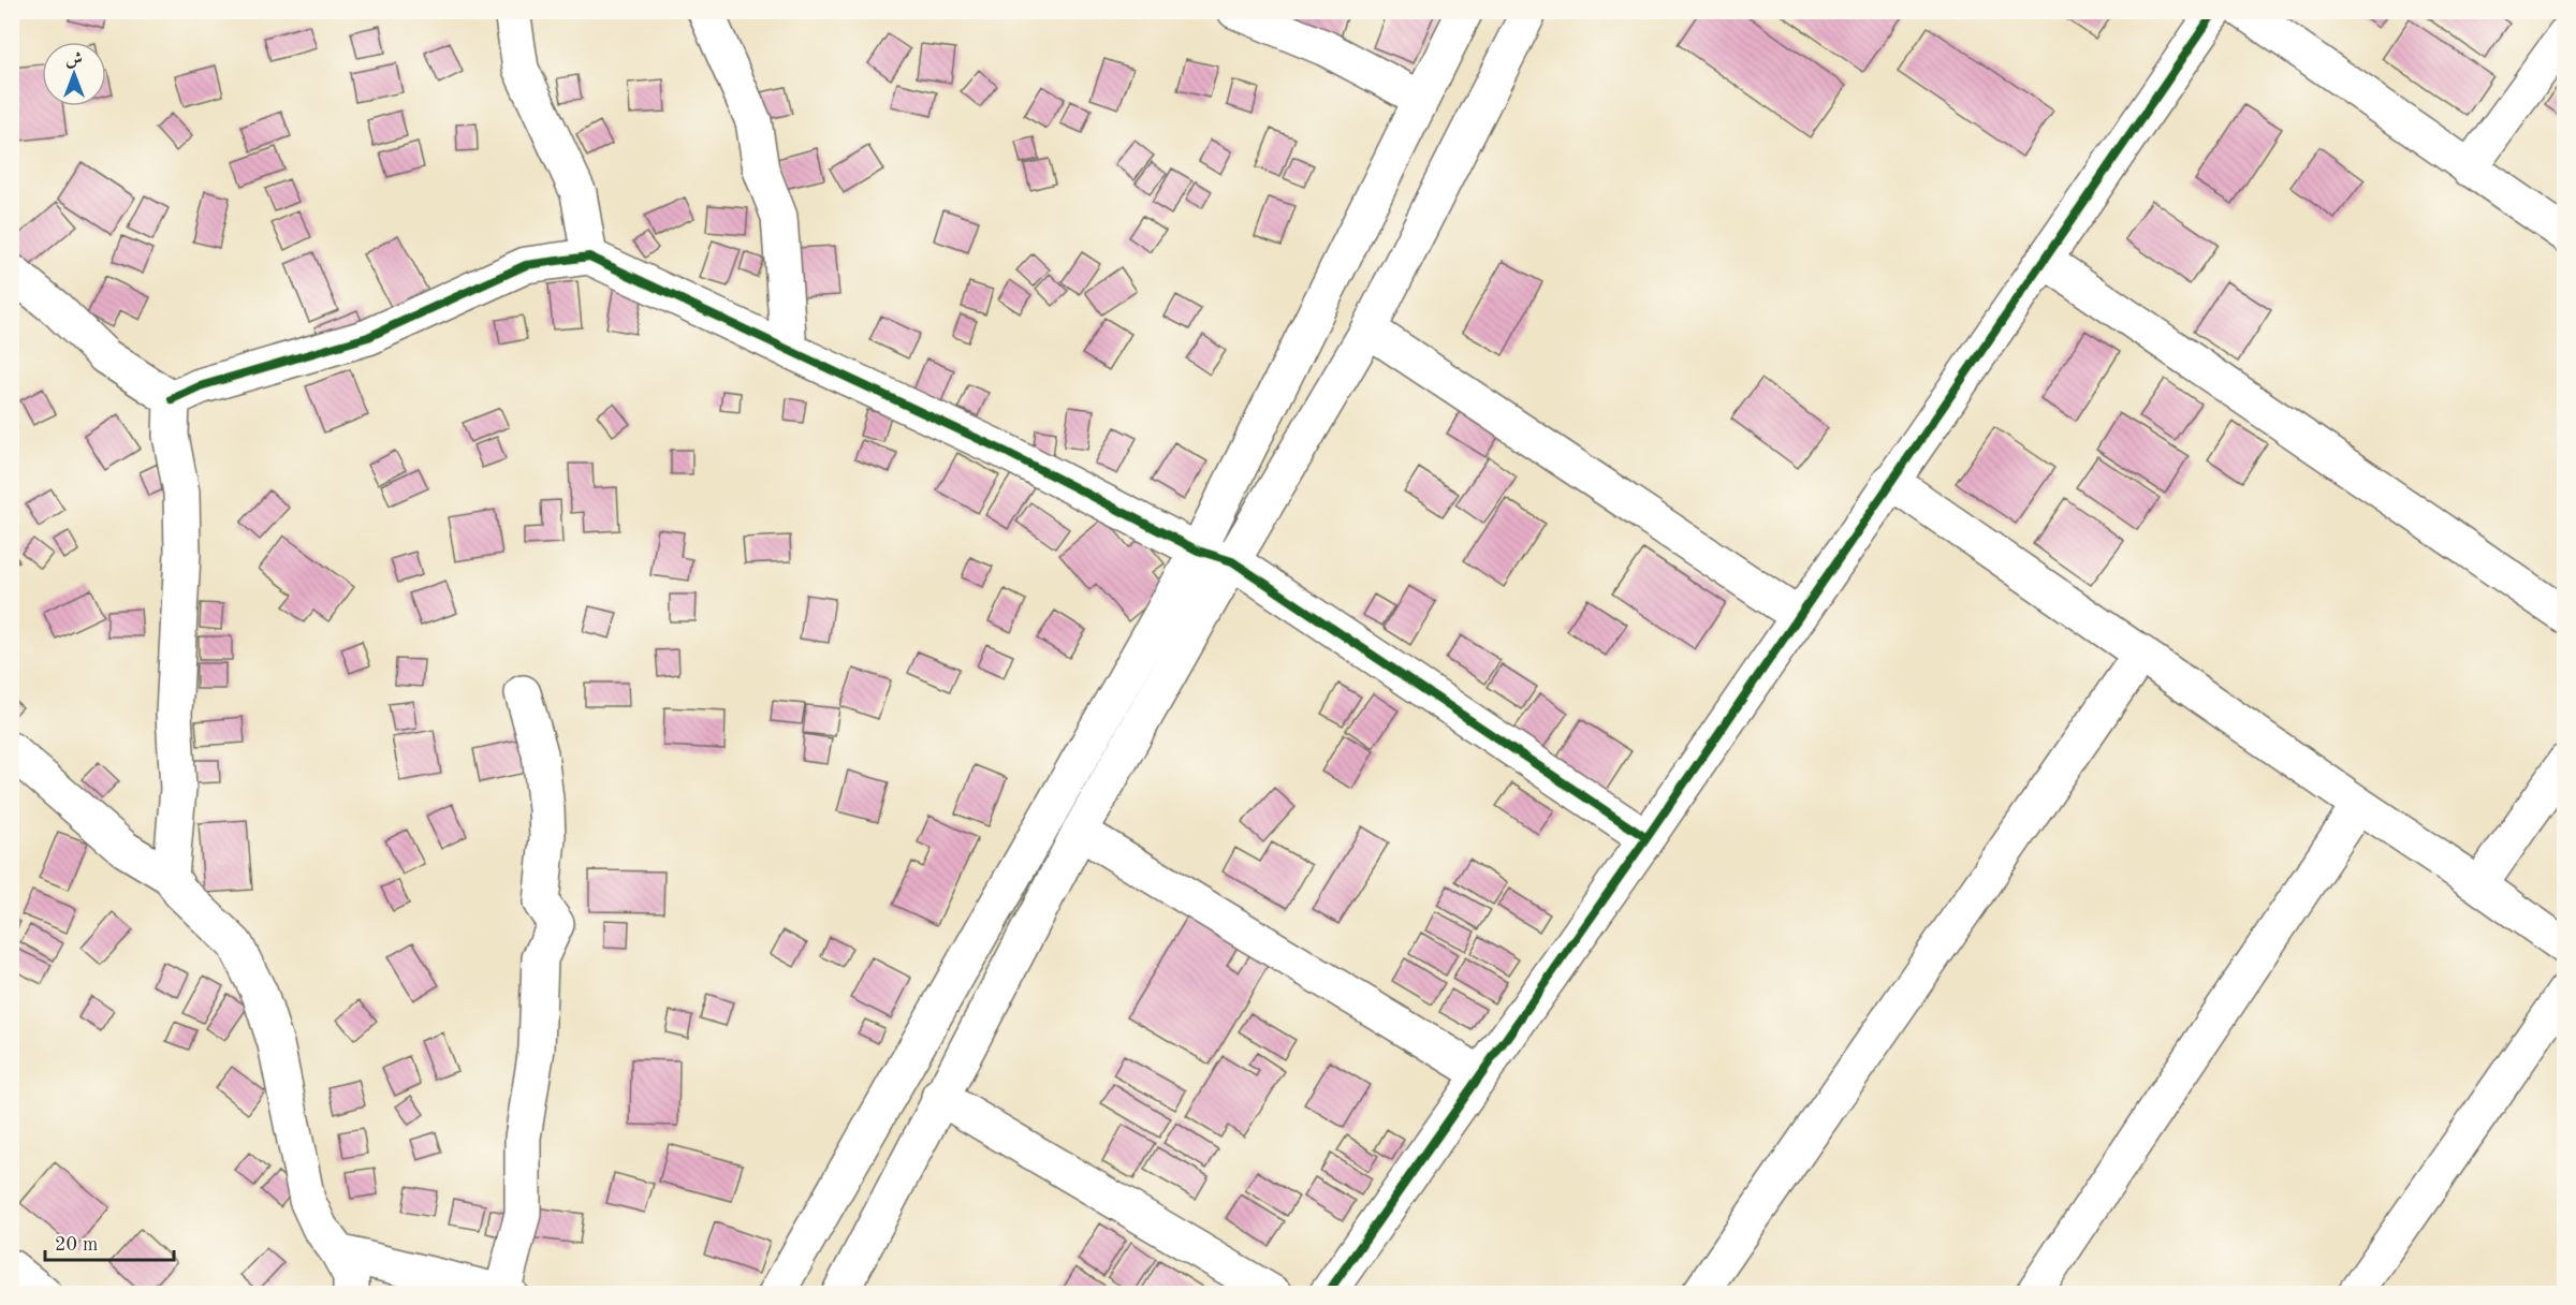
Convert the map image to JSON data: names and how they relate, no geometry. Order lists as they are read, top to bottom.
{
  "scale_bar": "20 m",
  "north": "top"
}
